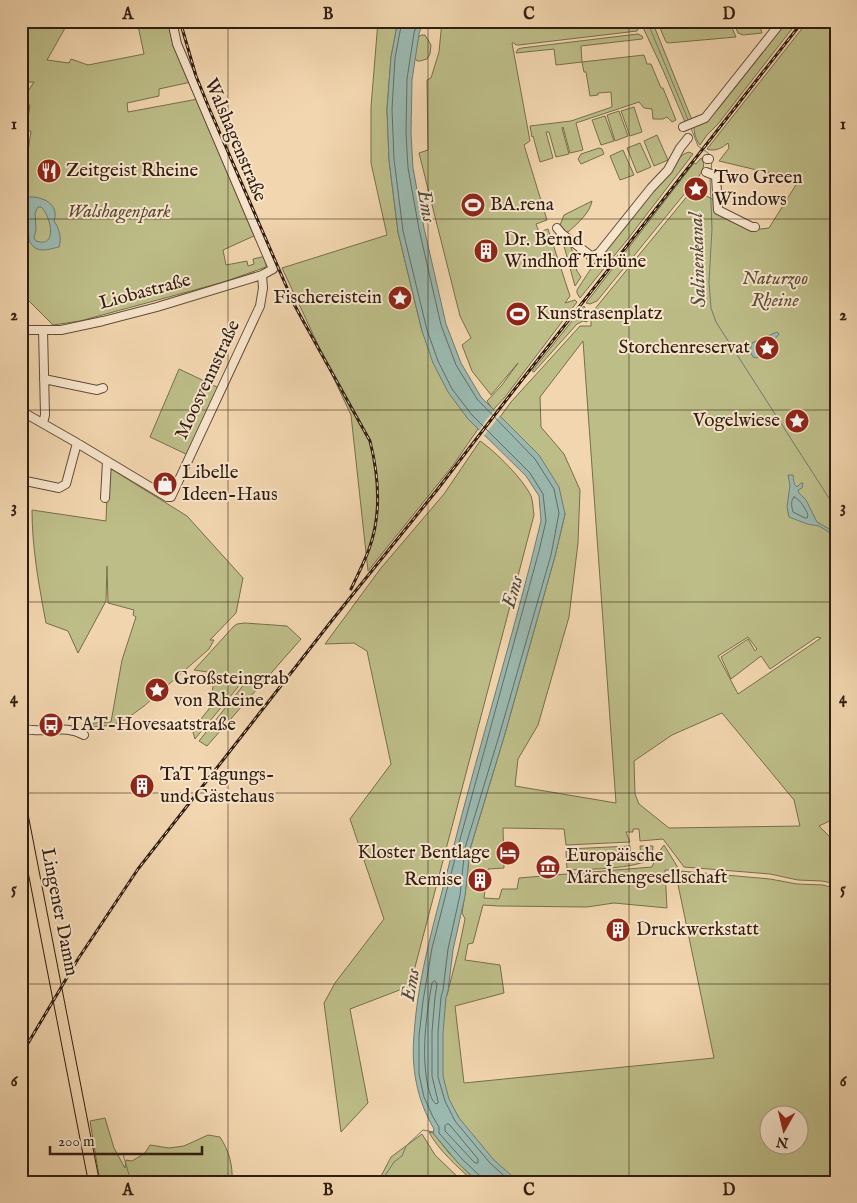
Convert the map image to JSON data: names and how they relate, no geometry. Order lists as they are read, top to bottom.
{
  "streets": {
    "main road": ["Lingener Damm"],
    "street": ["Walshagenstraße", "Liobastraße", "Moosvennstraße"]
  },
  "crossings": [
    ["Walshagenstraße", "Liobastraße"],
    ["Liobastraße", "Moosvennstraße"]
  ],
  "water": ["Ems", "Salinenkanal"],
  "parks": ["Walshagenpark", "Naturzoo Rheine"],
  "places": {
    "restaurant": ["Zeitgeist Rheine"],
    "place": [
      "Two Green Windows",
      "Fischereistein",
      "Storchenreservat",
      "Vogelwiese",
      "Großsteingrab von Rheine"
    ],
    "sports": ["BA.rena", "Kunstrasenplatz"],
    "building": [
      "Dr. Bernd Windhoff Tribüne",
      "TaT Tagungs- und Gästehaus",
      "Remise",
      "Druckwerkstatt"
    ],
    "shop": ["Libelle Ideen-Haus"],
    "bus stop": ["TAT-Hovesaatstraße"],
    "hotel": ["Kloster Bentlage"],
    "museum": ["Europäische Märchengesellschaft"]
  },
  "scale_bar": "200 m",
  "north": "bottom",
  "grid": {
    "columns": [
      "A",
      "B",
      "C",
      "D"
    ],
    "rows": [
      "1",
      "2",
      "3",
      "4",
      "5",
      "6"
    ]
  }
}
